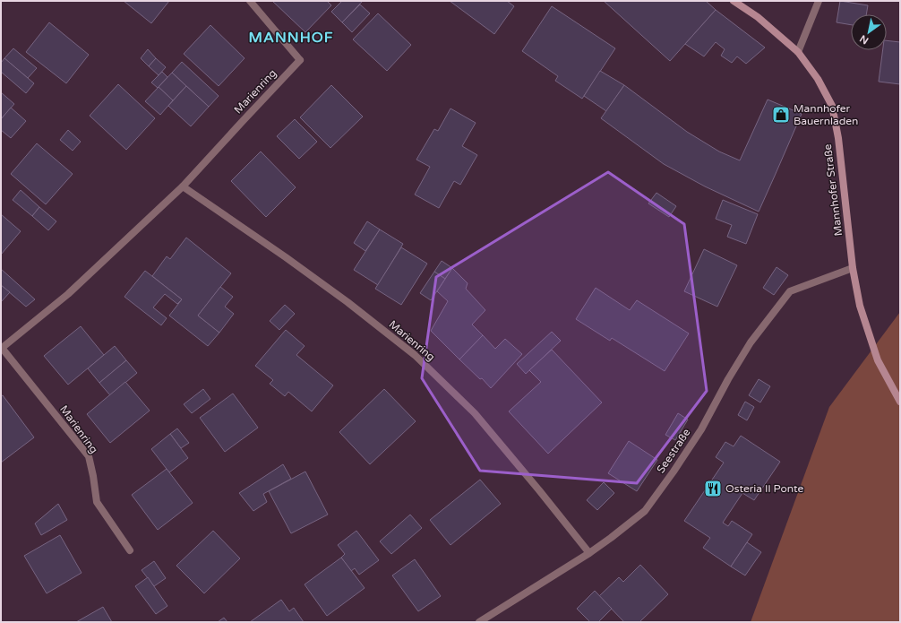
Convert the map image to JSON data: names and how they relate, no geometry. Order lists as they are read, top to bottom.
{
  "streets": {
    "main road": ["Mannhofer Straße"],
    "street": ["Marienring", "Seestraße"]
  },
  "crossings": [
    ["Marienring", "Seestraße"],
    ["Mannhofer Straße", "Seestraße"]
  ],
  "districts": ["MANNHOF"],
  "places": {
    "shop": ["Mannhofer Bauernladen"],
    "restaurant": ["Osteria Il Ponte"]
  },
  "north": "bottom left"
}
